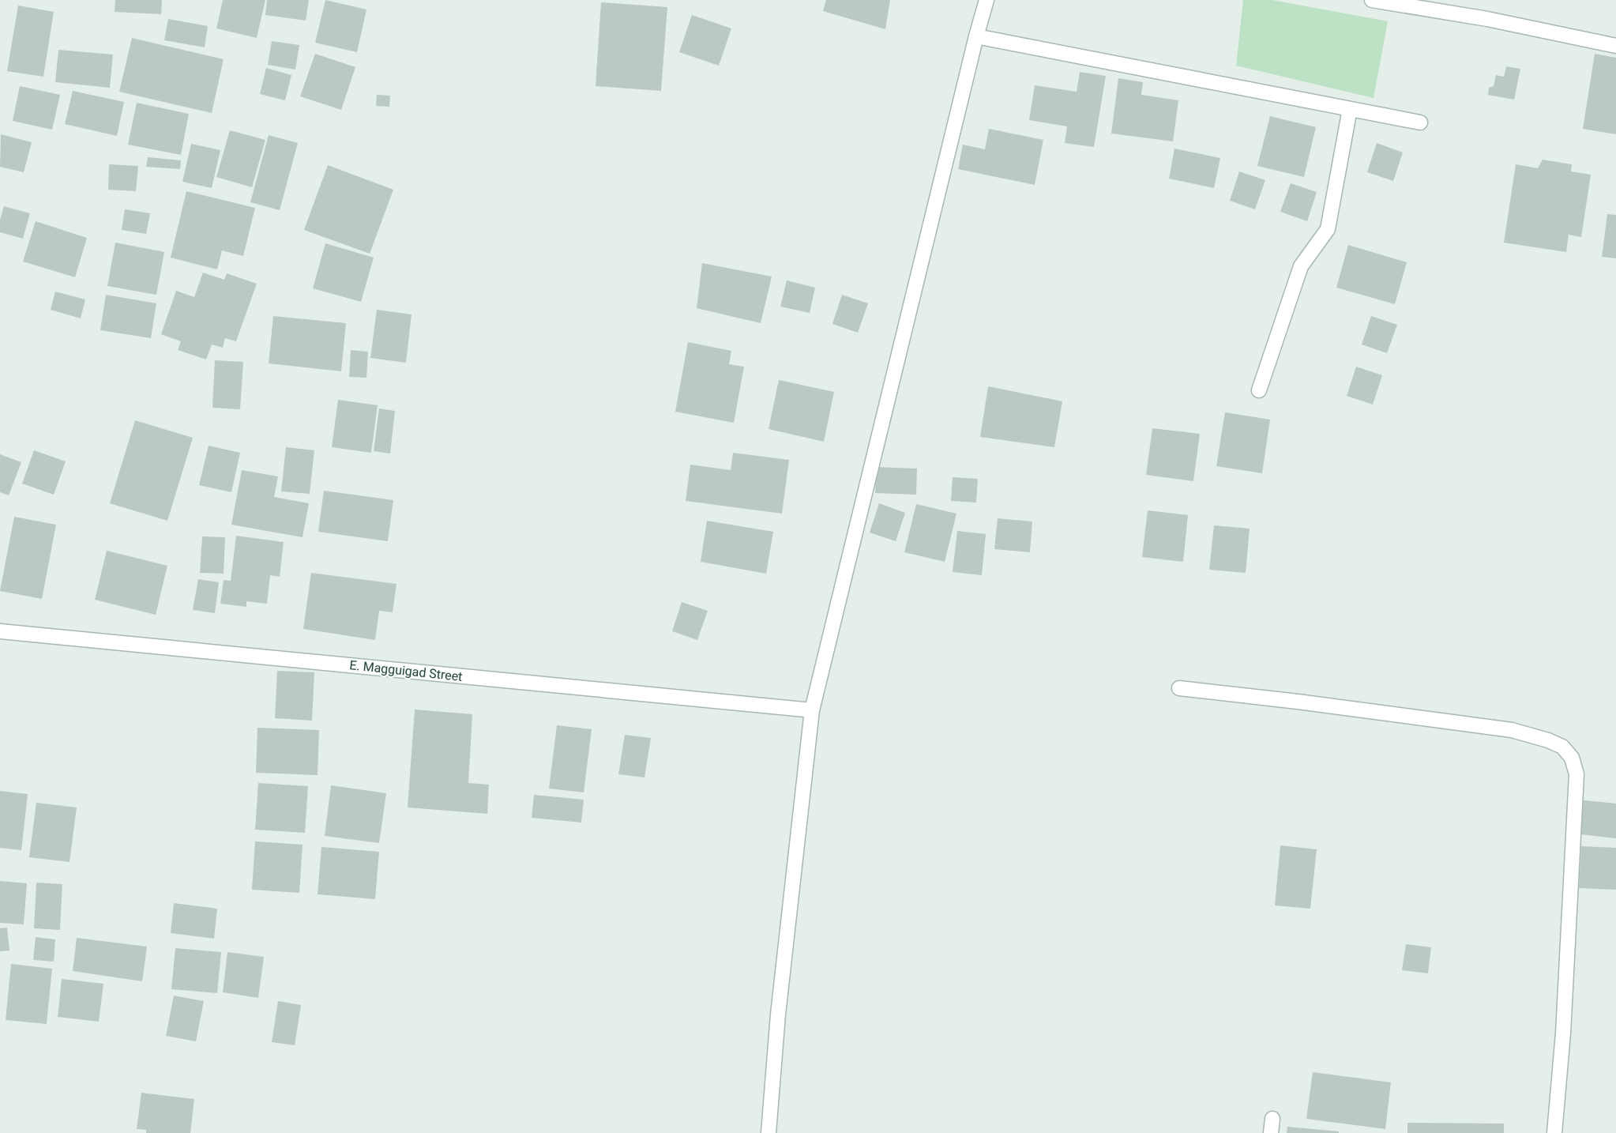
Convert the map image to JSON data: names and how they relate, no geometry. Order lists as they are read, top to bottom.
{
  "streets": {
    "street": ["E. Magguigad Street"]
  }
}
